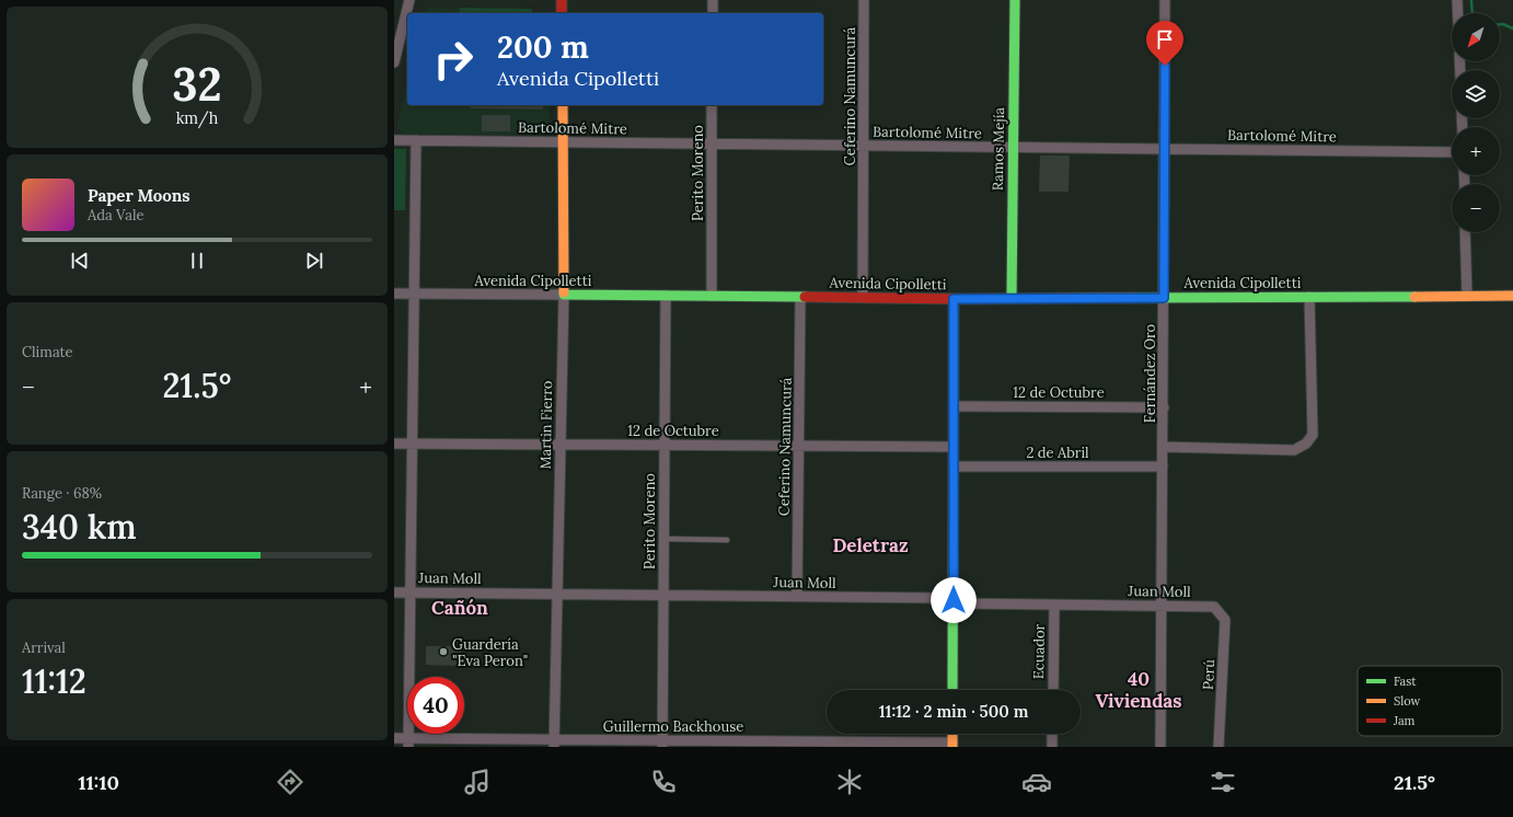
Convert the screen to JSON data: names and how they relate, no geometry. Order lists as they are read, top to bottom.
{
  "streets": {
    "street": [
      "Ceferino Namuncurá",
      "Bartolomé Mitre",
      "Ramos Mejía",
      "Perito Moreno",
      "Avenida Cipolletti",
      "Fernández Oro",
      "12 de Octubre",
      "Martin Fierro",
      "2 de Abril",
      "Juan Moll",
      "Ecuador",
      "Perú",
      "Guillermo Backhouse"
    ]
  },
  "crossings": [
    ["Ceferino Namuncurá", "Bartolomé Mitre"],
    ["Ceferino Namuncurá", "Avenida Cipolletti"],
    ["Ceferino Namuncurá", "12 de Octubre"],
    ["Ceferino Namuncurá", "Juan Moll"],
    ["Bartolomé Mitre", "Ramos Mejía"],
    ["Bartolomé Mitre", "Perito Moreno"],
    ["Bartolomé Mitre", "Fernández Oro"],
    ["Bartolomé Mitre", "Martin Fierro"],
    ["Ramos Mejía", "Avenida Cipolletti"],
    ["Perito Moreno", "Avenida Cipolletti"],
    ["Perito Moreno", "12 de Octubre"],
    ["Perito Moreno", "Juan Moll"],
    ["Perito Moreno", "Guillermo Backhouse"],
    ["Avenida Cipolletti", "Fernández Oro"],
    ["Avenida Cipolletti", "Martin Fierro"],
    ["Fernández Oro", "12 de Octubre"],
    ["Fernández Oro", "2 de Abril"],
    ["Fernández Oro", "Juan Moll"],
    ["12 de Octubre", "Martin Fierro"],
    ["Martin Fierro", "Juan Moll"],
    ["Martin Fierro", "Guillermo Backhouse"],
    ["Juan Moll", "Ecuador"],
    ["Juan Moll", "Perú"]
  ],
  "districts": ["Deletraz", "Cañón", "40 Viviendas"],
  "places": ["Guardería \"Eva Peron\""],
  "legend": ["Fast", "Slow", "Jam"],
  "north": "bottom left",
  "page": {
    "map_buttons": ["+", "−"],
    "turn": ["200 m", "Avenida Cipolletti"],
    "song": ["Paper Moons", "Ada Vale"],
    "tile": [
      "Climate",
      ["Range · 68%", "340 km"],
      ["Arrival", "11:12"]
    ],
    "heat": ["−", "21.5°", "+"],
    "limit": "40",
    "trip": "11:12 · 2 min · 500 m",
    "tabs": ["11:10", "21.5°"],
    "gauge": ["32", "km/h"]
  }
}
